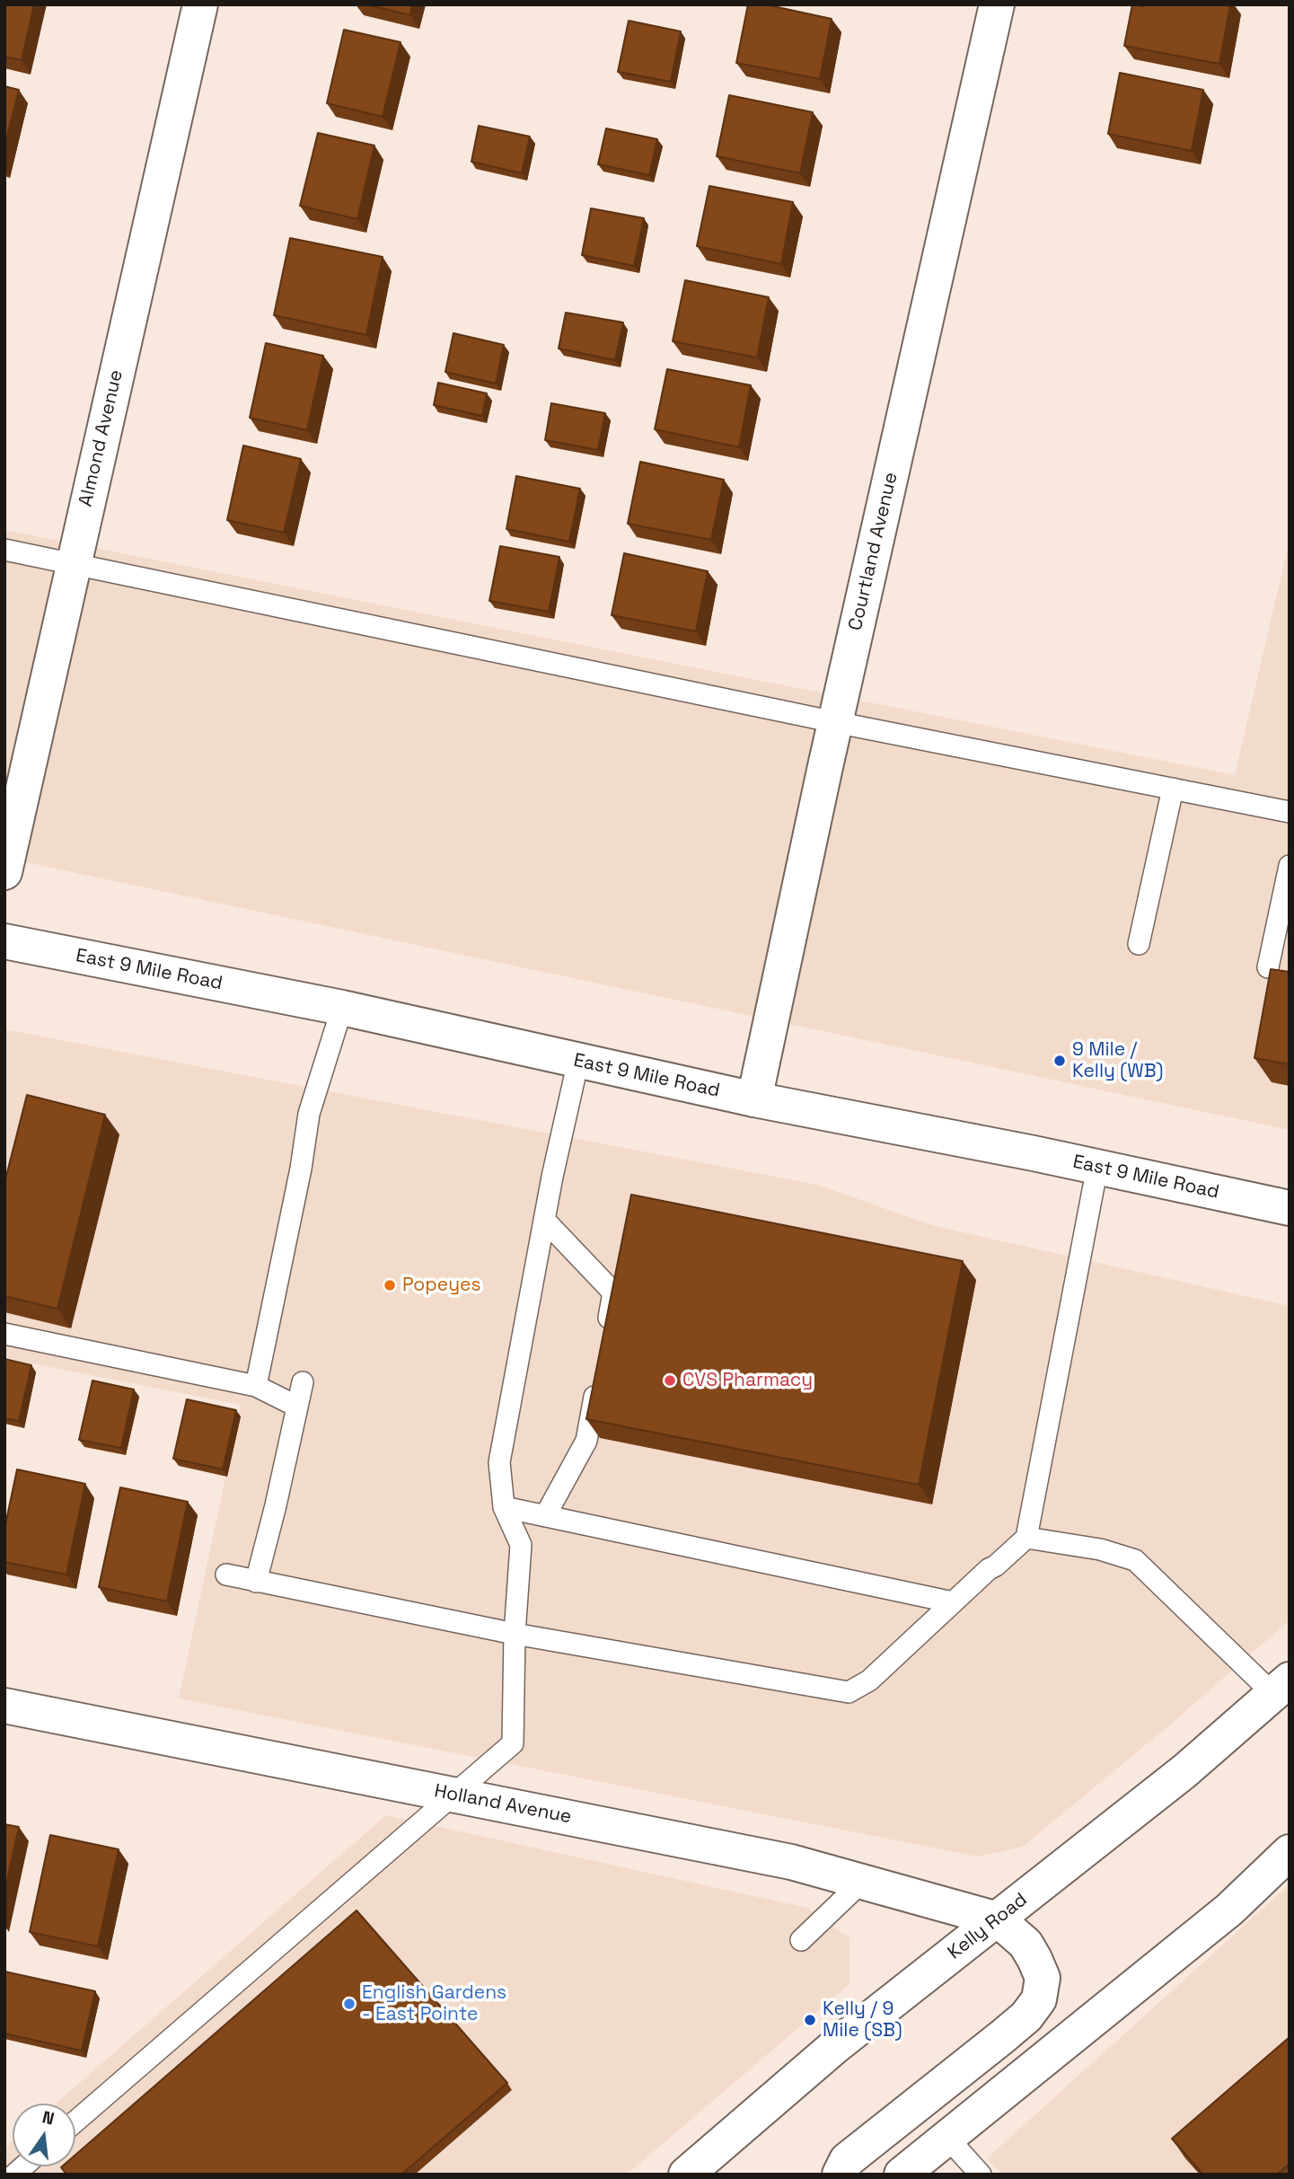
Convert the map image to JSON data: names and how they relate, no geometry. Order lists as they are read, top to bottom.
{
  "streets": {
    "street": [
      "Almond Avenue",
      "Courtland Avenue",
      "East 9 Mile Road",
      "Holland Avenue",
      "Kelly Road"
    ]
  },
  "crossings": [
    ["Courtland Avenue", "East 9 Mile Road"],
    ["Holland Avenue", "Kelly Road"]
  ],
  "places": [
    "9 Mile / Kelly (WB)",
    "Popeyes",
    "CVS Pharmacy",
    "English Gardens - East Pointe",
    "Kelly / 9 Mile (SB)"
  ],
  "north": "top"
}
